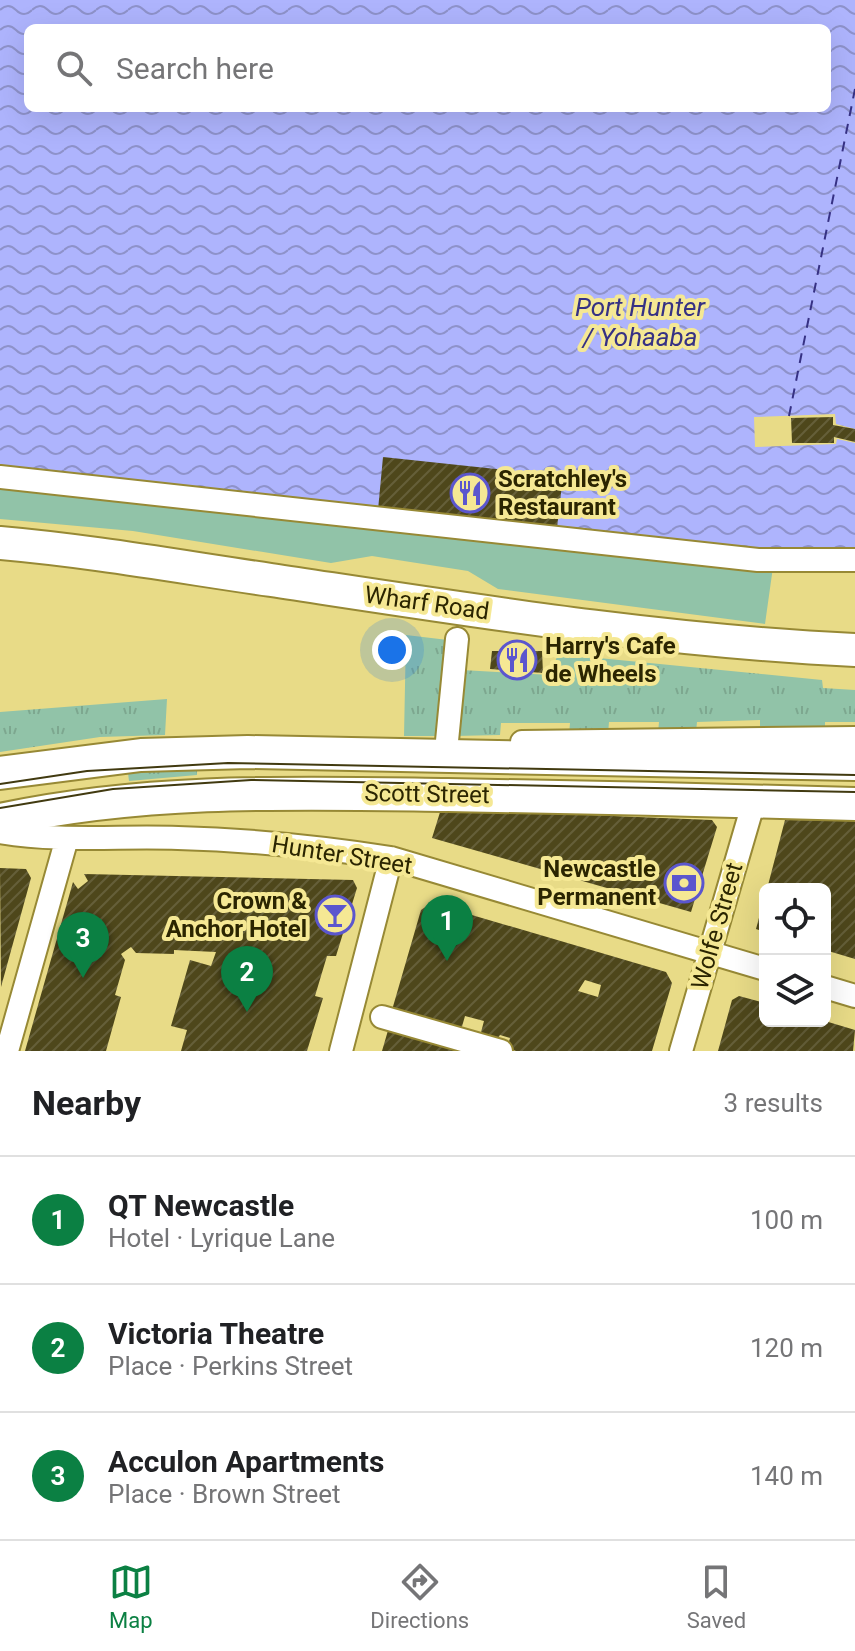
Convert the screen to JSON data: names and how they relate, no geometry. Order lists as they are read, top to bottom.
{
  "streets": {
    "main road": ["Wharf Road", "Scott Street"],
    "street": ["Hunter Street", "Wolfe Street"]
  },
  "crossings": [
    ["Scott Street", "Wolfe Street"],
    ["Hunter Street", "Wolfe Street"]
  ],
  "water": ["Port Hunter / Yohaaba"],
  "places": {
    "restaurant": ["Scratchley's Restaurant", "Harry's Cafe de Wheels"],
    "bank": ["Newcastle Permanent"],
    "bar": ["Crown & Anchor Hotel"]
  },
  "page": {
    "search": "Search here",
    "pins": ["1", "3", "2"],
    "heading": ["Nearby", "3 results"],
    "list": [
      {
        "mark": "1",
        "name": "QT Newcastle",
        "note": "Hotel · Lyrique Lane",
        "value": "100 m"
      },
      {
        "mark": "2",
        "name": "Victoria Theatre",
        "note": "Place · Perkins Street",
        "value": "120 m"
      },
      {
        "mark": "3",
        "name": "Acculon Apartments",
        "note": "Place · Brown Street",
        "value": "140 m"
      }
    ],
    "nav": ["Map", "Directions", "Saved"]
  }
}
